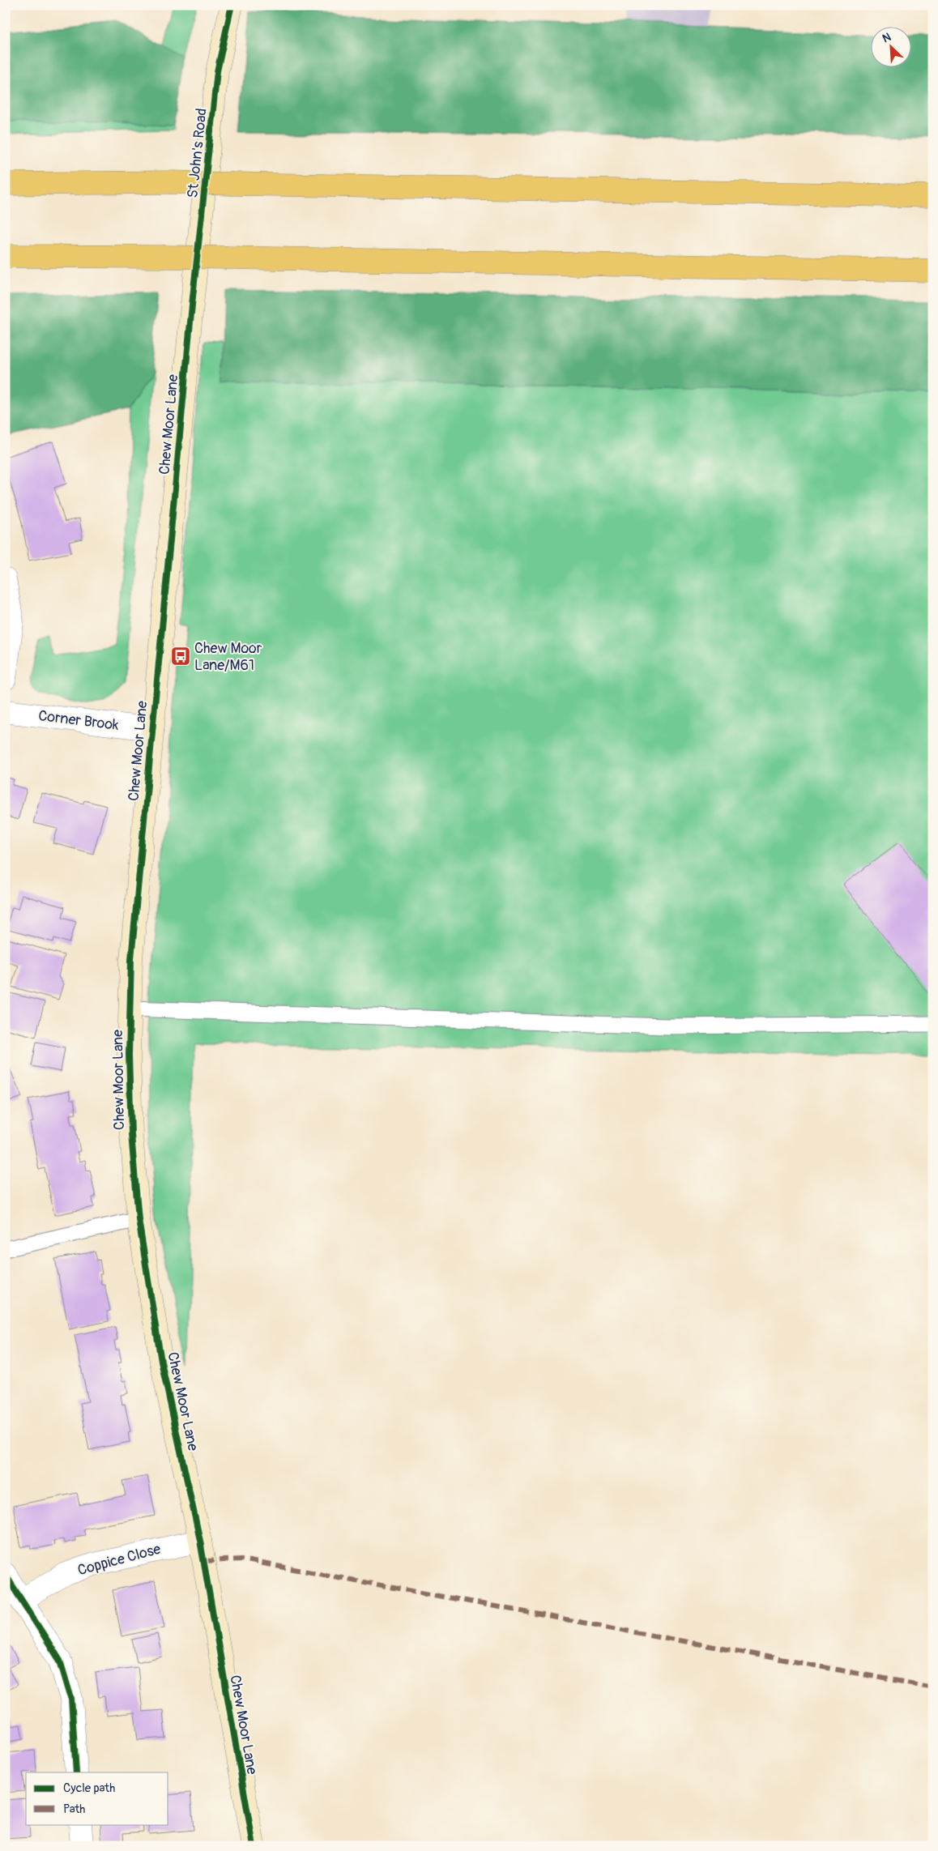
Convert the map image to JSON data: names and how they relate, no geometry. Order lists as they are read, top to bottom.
{
  "streets": {
    "street": [
      "St John's Road",
      "Chew Moor Lane",
      "Corner Brook",
      "Coppice Close"
    ]
  },
  "crossings": [
    ["St John's Road", "Chew Moor Lane"],
    ["Chew Moor Lane", "Corner Brook"],
    ["Chew Moor Lane", "Coppice Close"]
  ],
  "places": {
    "bus stop": ["Chew Moor Lane/M61"]
  },
  "legend": ["Cycle path", "Path"],
  "north": "top left"
}
